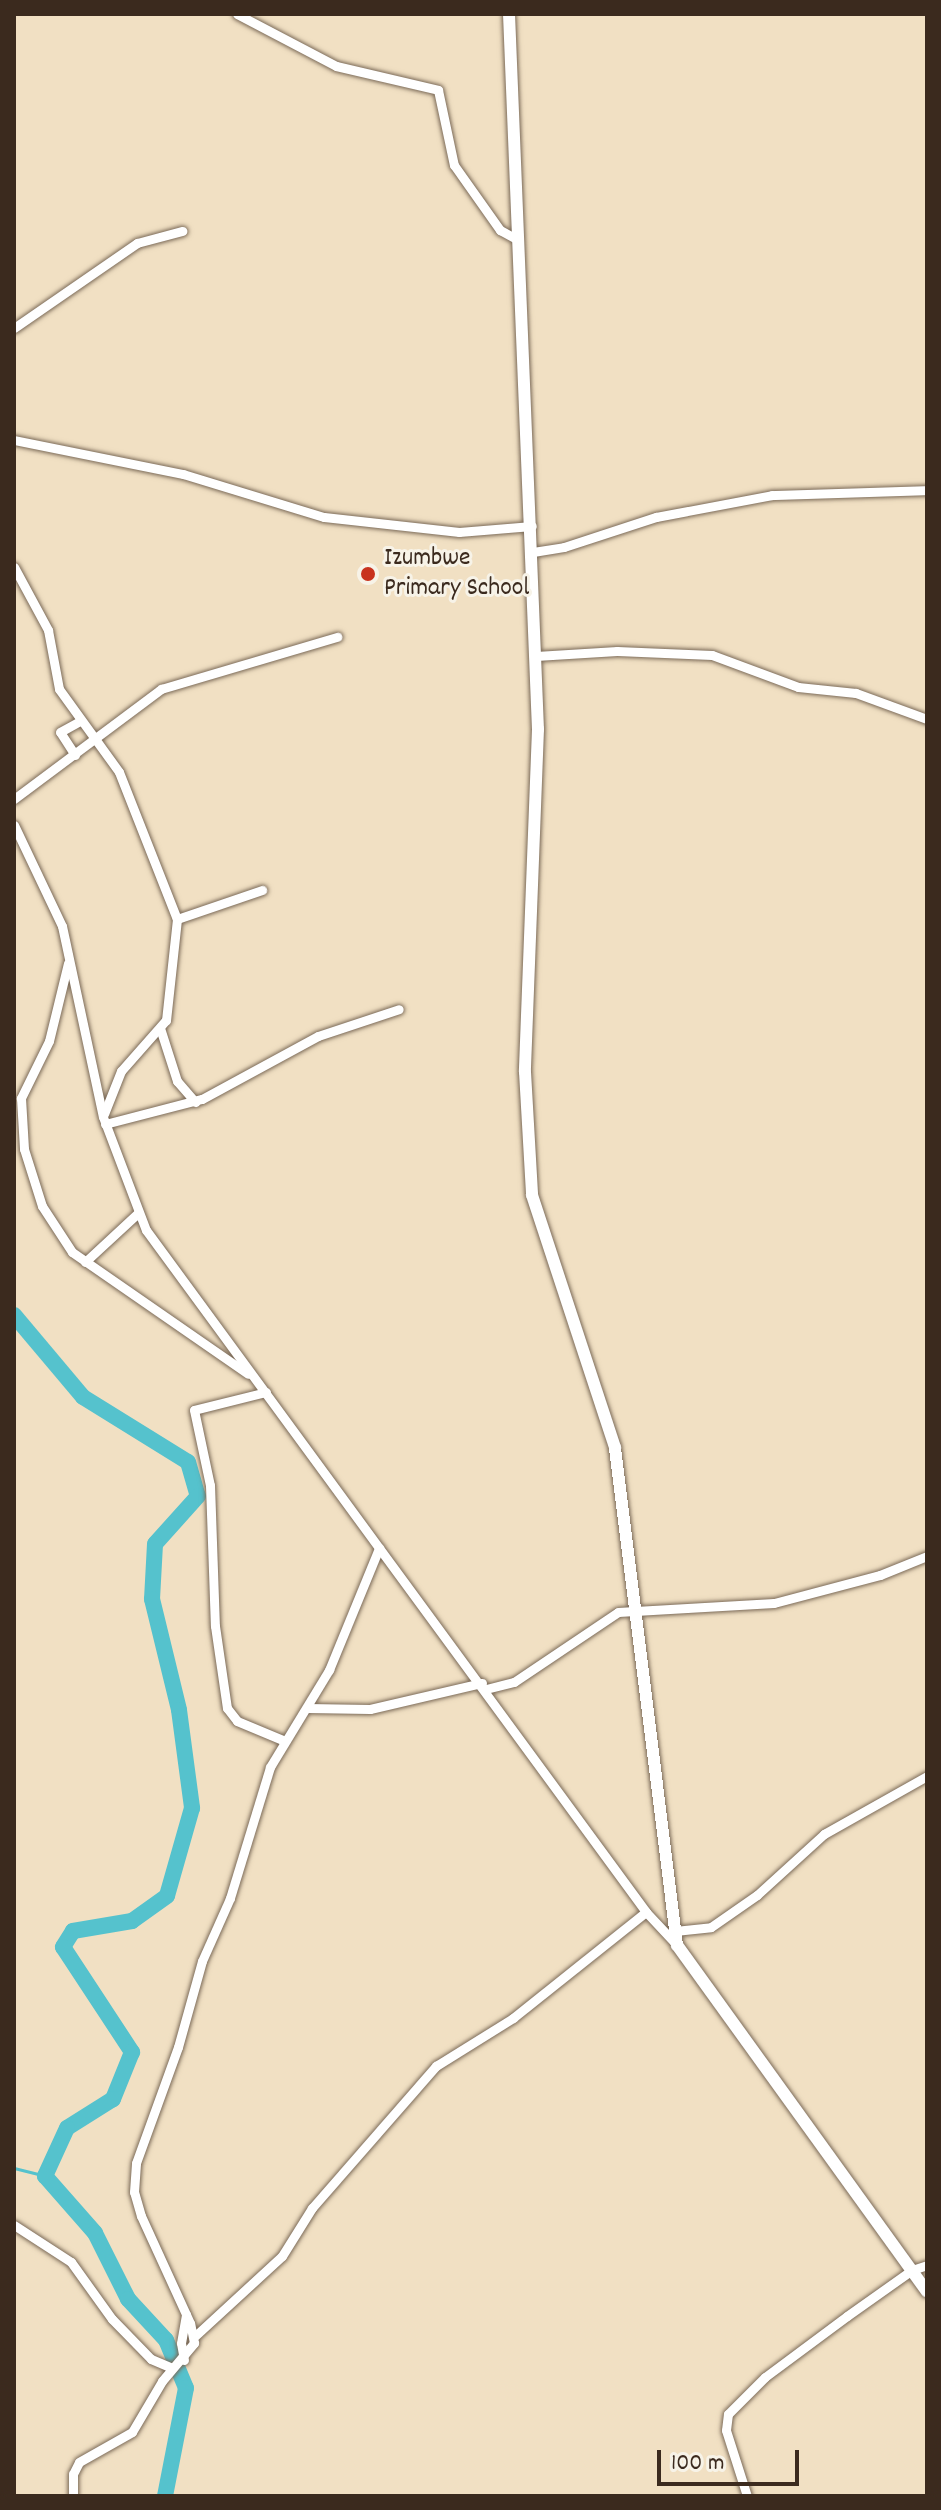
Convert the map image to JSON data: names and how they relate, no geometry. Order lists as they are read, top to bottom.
{
  "places": ["Izumbwe Primary School"],
  "scale_bar": "100 m"
}
